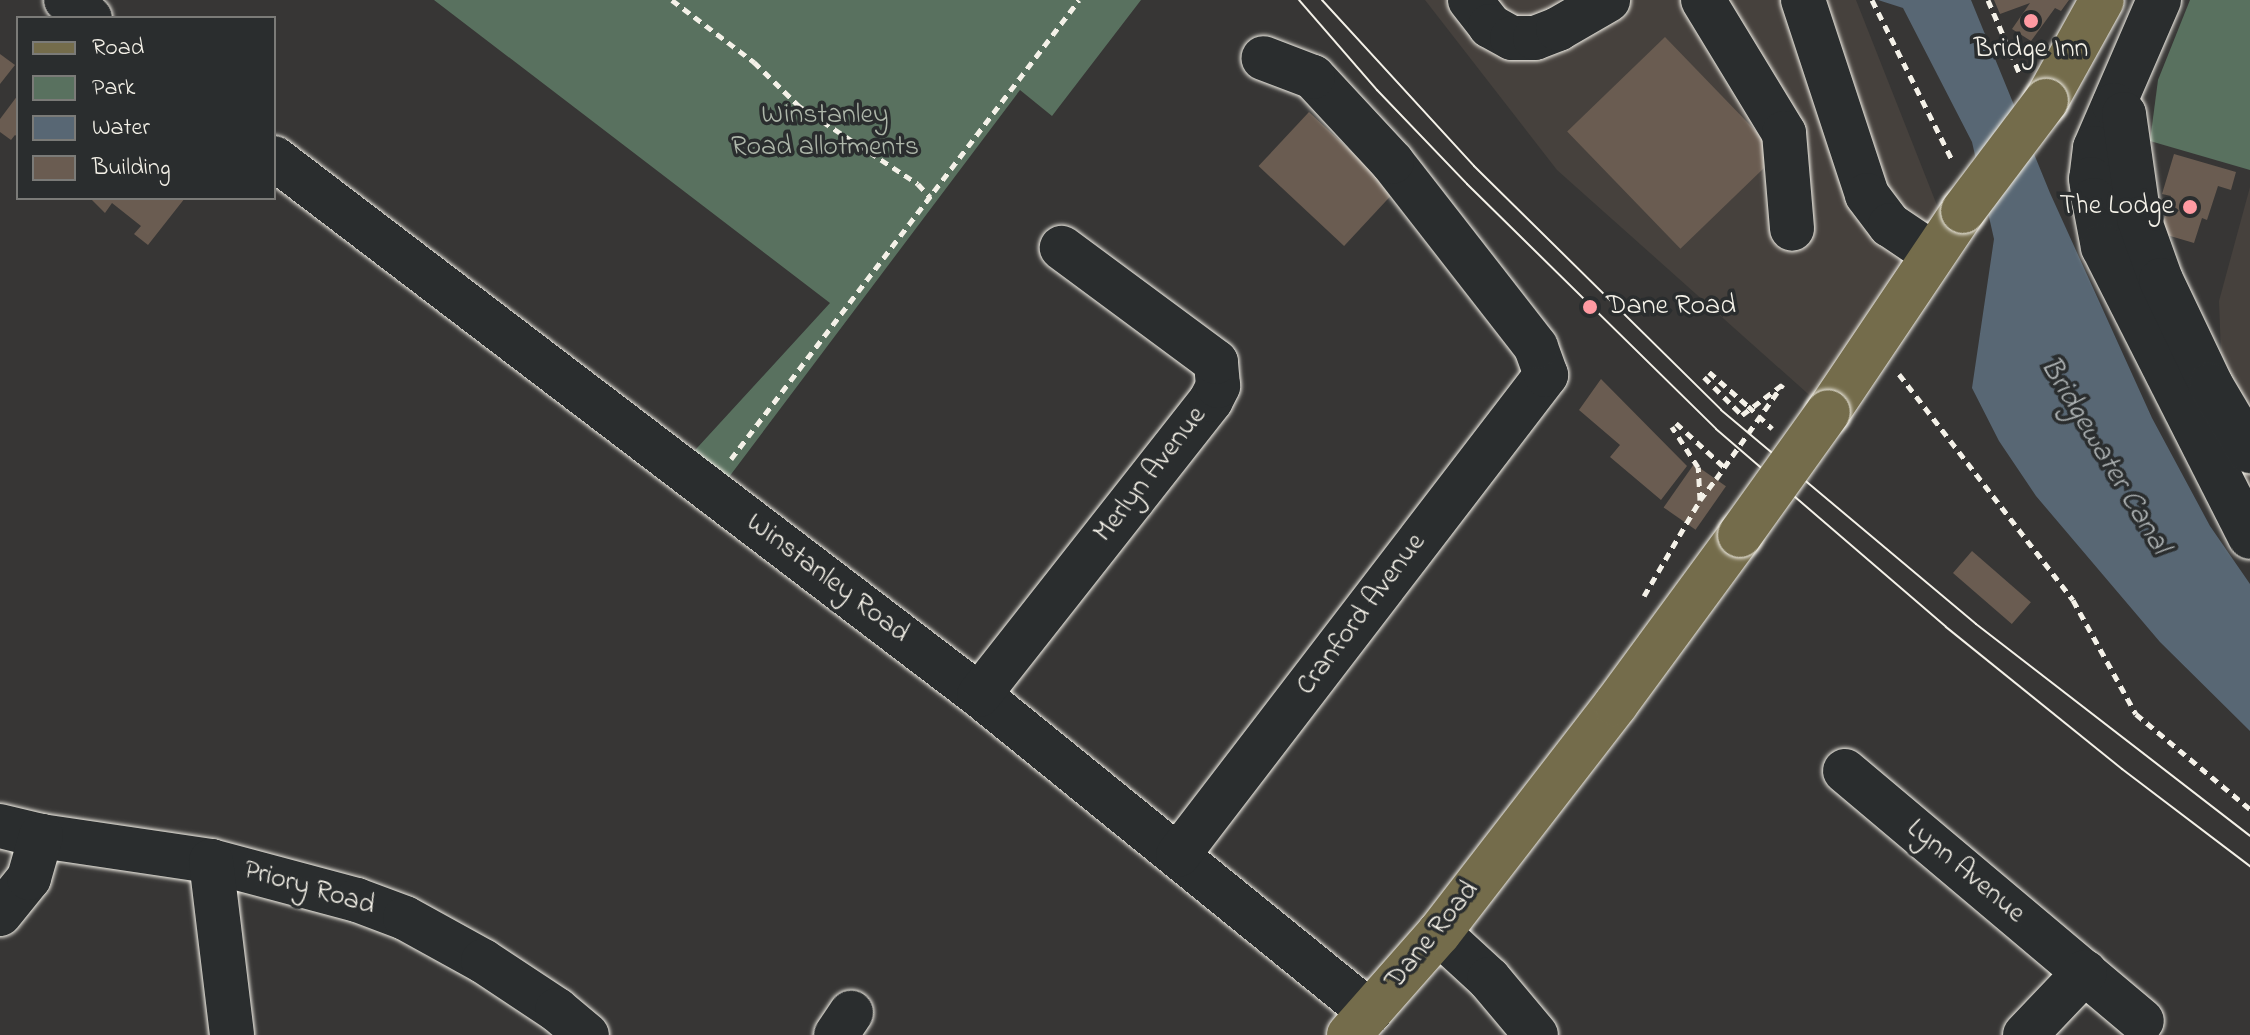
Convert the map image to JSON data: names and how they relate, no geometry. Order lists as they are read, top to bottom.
{
  "streets": {
    "main road": ["Dane Road"],
    "street": [
      "Merlyn Avenue",
      "Winstanley Road",
      "Cranford Avenue",
      "Lynn Avenue",
      "Priory Road"
    ]
  },
  "crossings": [
    ["Merlyn Avenue", "Winstanley Road"],
    ["Winstanley Road", "Cranford Avenue"],
    ["Winstanley Road", "Dane Road"]
  ],
  "water": ["Bridgewater Canal"],
  "parks": ["Winstanley Road allotments"],
  "places": ["Bridge Inn", "The Lodge", "Dane Road"],
  "legend": [
    "Road",
    "Park",
    "Water",
    "Building"
  ]
}
